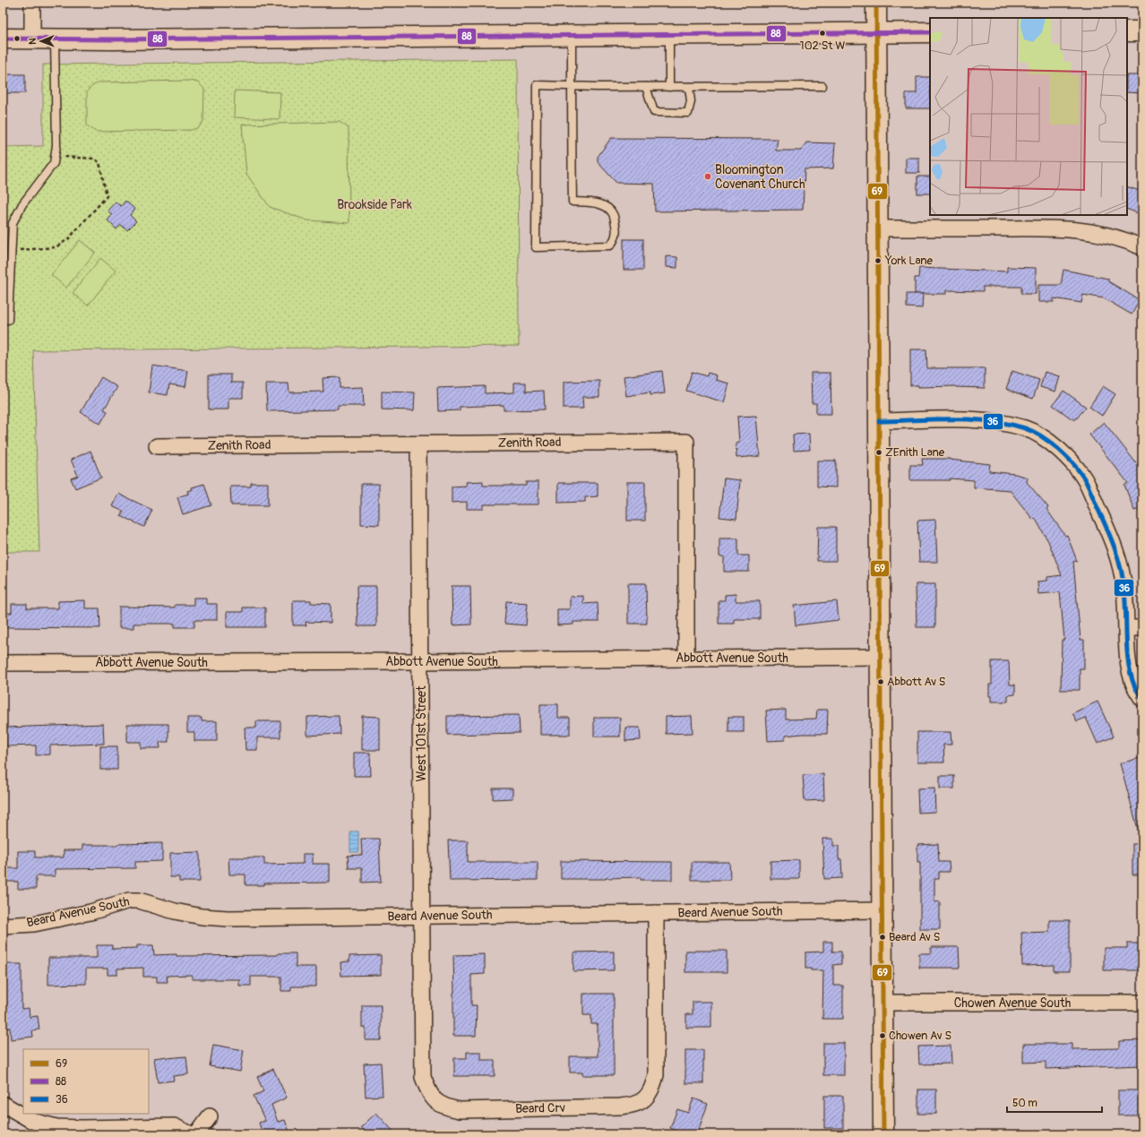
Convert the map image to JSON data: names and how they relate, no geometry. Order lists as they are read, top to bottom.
{
  "streets": {
    "street": [
      "Zenith Road",
      "Abbott Avenue South",
      "West 101st Street",
      "Beard Avenue South",
      "Chowen Avenue South",
      "Beard Crv"
    ]
  },
  "crossings": [
    ["Zenith Road", "Abbott Avenue South"],
    ["Zenith Road", "West 101st Street"],
    ["Abbott Avenue South", "West 101st Street"],
    ["West 101st Street", "Beard Avenue South"],
    ["West 101st Street", "Beard Crv"],
    ["Beard Avenue South", "Beard Crv"]
  ],
  "parks": ["Brookside Park"],
  "places": [
    "102 St W",
    "Bloomington Covenant Church",
    "York Lane",
    "ZEnith Lane",
    "Abbott Av S",
    "Beard Av S",
    "Chowen Av S"
  ],
  "lines": ["transit line 69", "transit line 88", "transit line 36"],
  "legend": ["69", "88", "36"],
  "scale_bar": "50 m",
  "north": "left"
}
